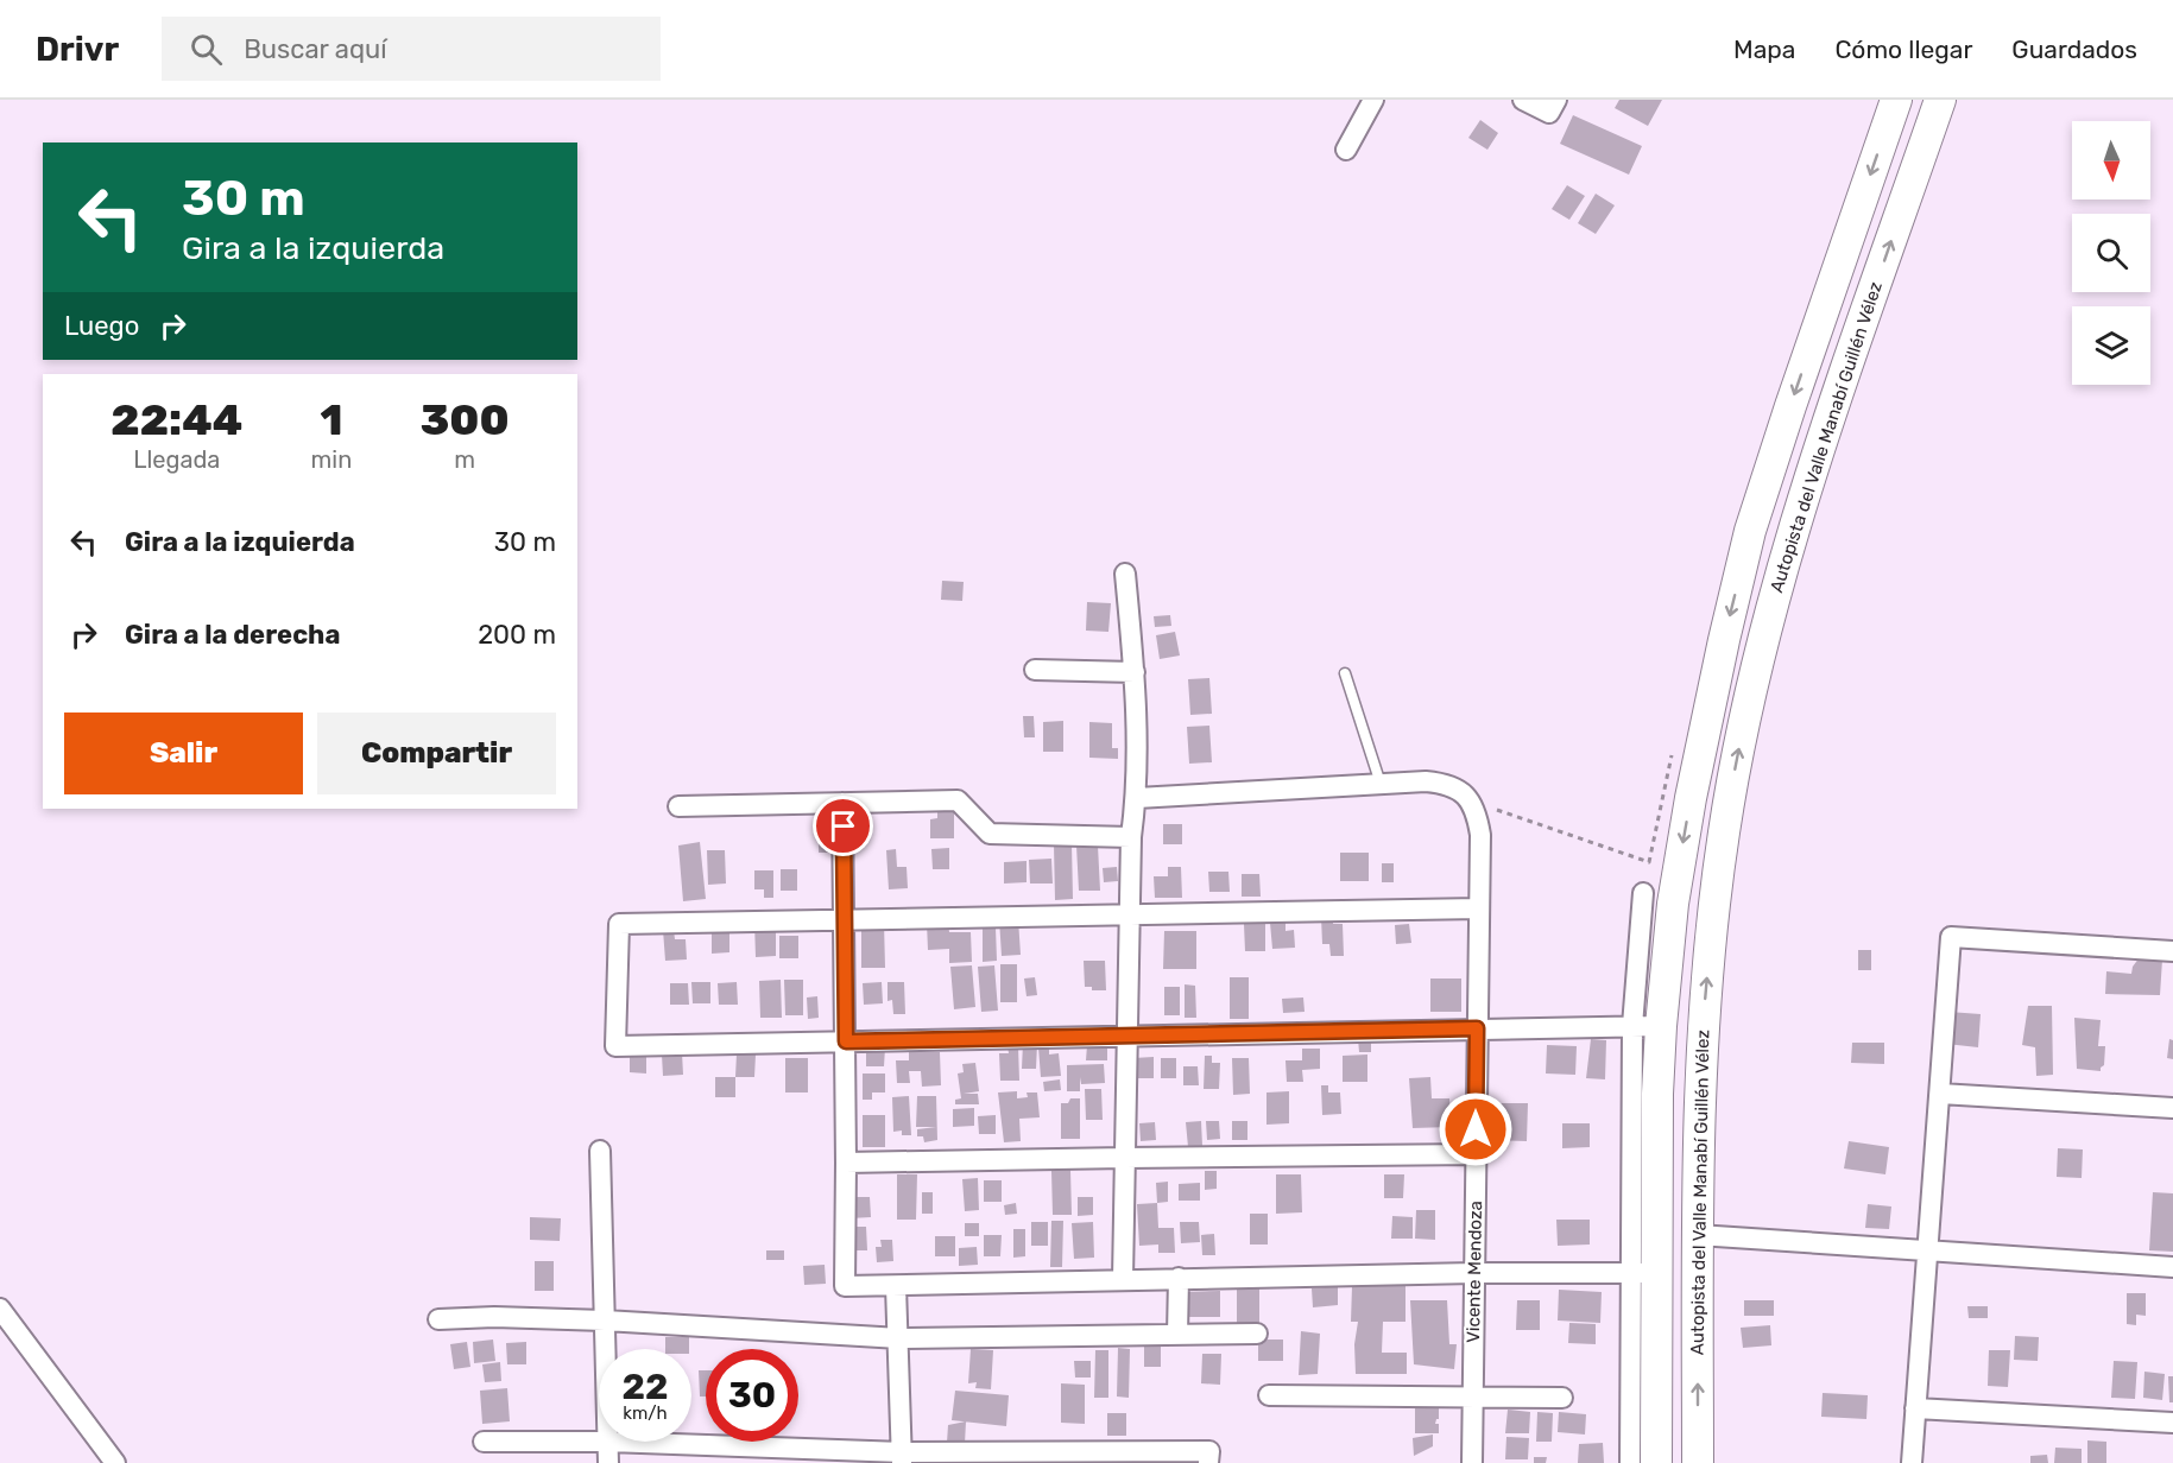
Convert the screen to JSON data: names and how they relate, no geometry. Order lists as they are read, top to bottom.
{
  "streets": {
    "main road": ["Autopista del Valle Manabí Guillén Vélez"],
    "street": ["Vicente Mendoza"]
  },
  "north": "bottom",
  "page": {
    "header": "Drivr",
    "search": "Buscar aquí",
    "nav": ["Mapa", "Cómo llegar", "Guardados"],
    "turn": ["30 m", "Gira a la izquierda"],
    "then": "Luego",
    "eta": [
      "22:44",
      "Llegada",
      "1",
      "min",
      "300",
      "m"
    ],
    "list": [
      {
        "name": "Gira a la izquierda",
        "value": "30 m"
      },
      {
        "name": "Gira a la derecha",
        "value": "200 m"
      }
    ],
    "buttons": ["Salir", "Compartir"],
    "speed": "22 km/h",
    "limit": "30"
  }
}
